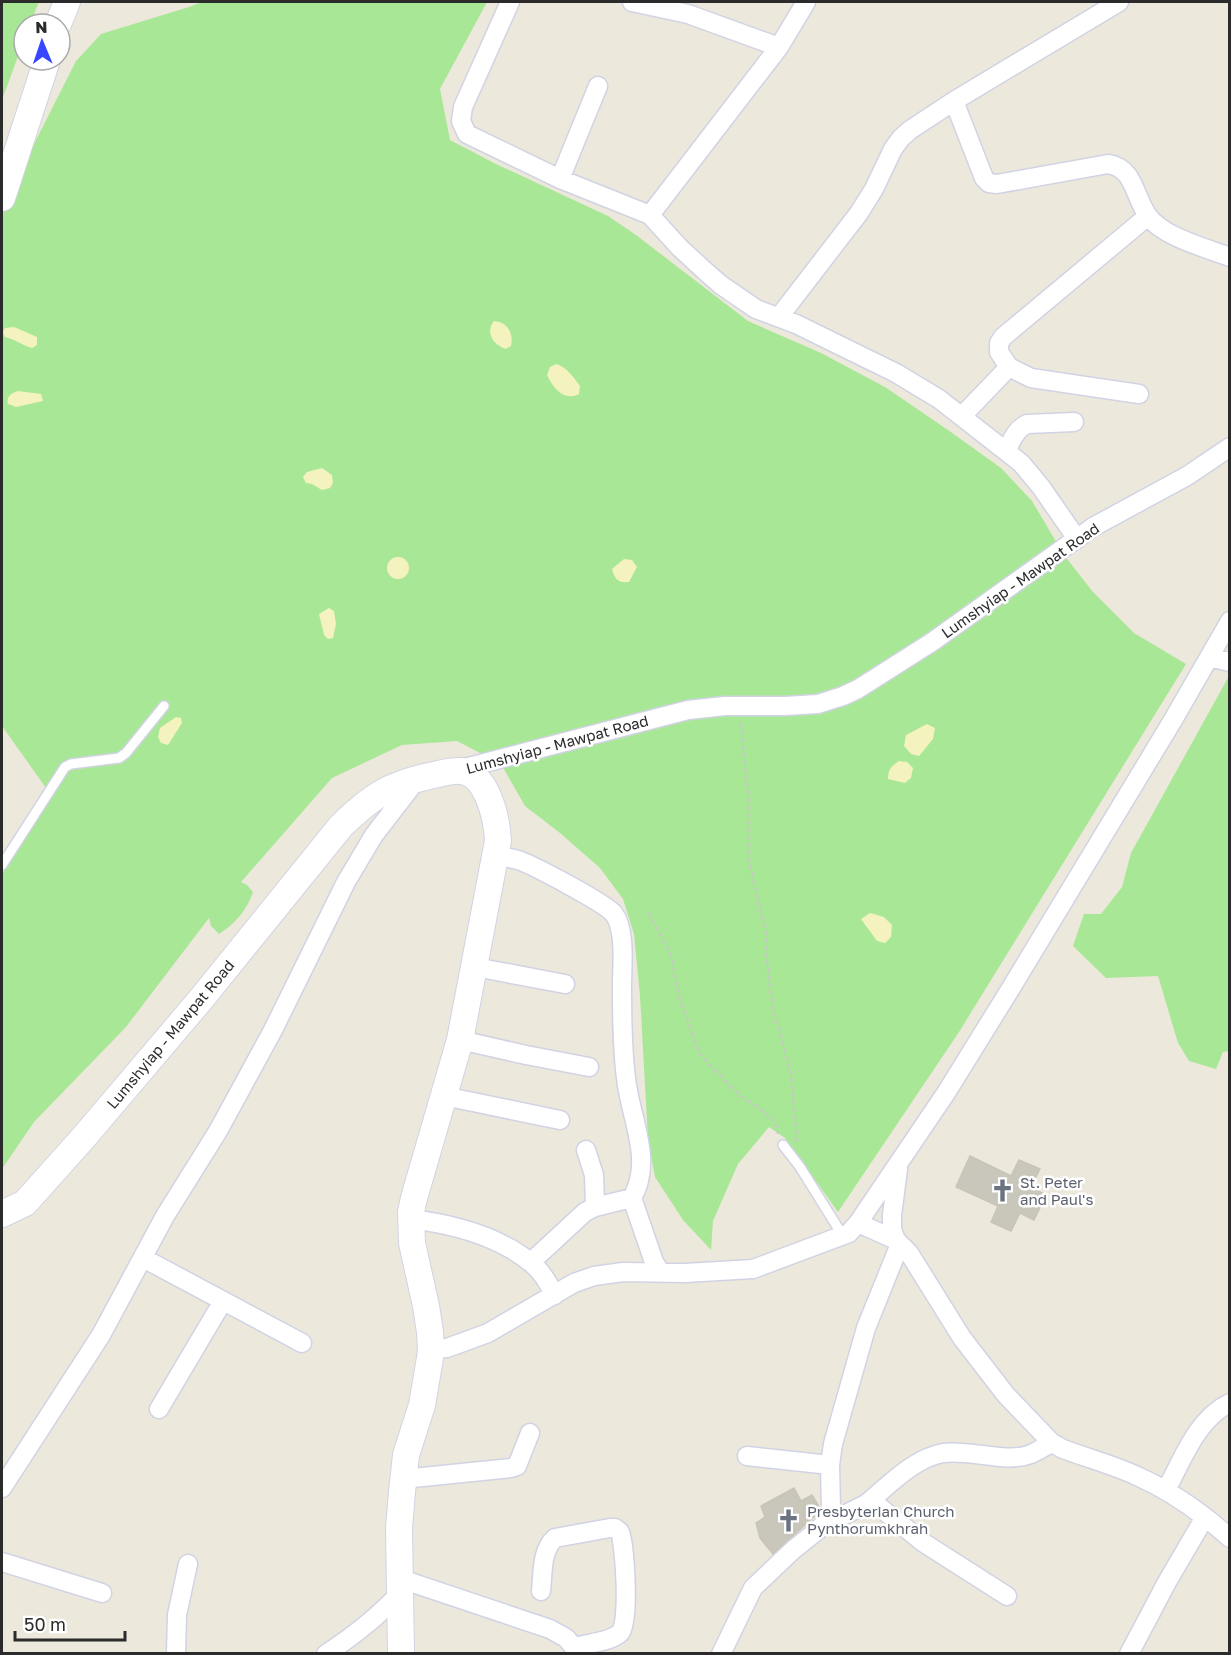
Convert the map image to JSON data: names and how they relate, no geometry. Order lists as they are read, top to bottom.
{
  "streets": {
    "street": ["Lumshyiap - Mawpat Road"]
  },
  "places": {
    "church": ["St. Peter and Paul's", "Presbyterian Church Pynthorumkhrah"]
  },
  "scale_bar": "50 m",
  "north": "top"
}
